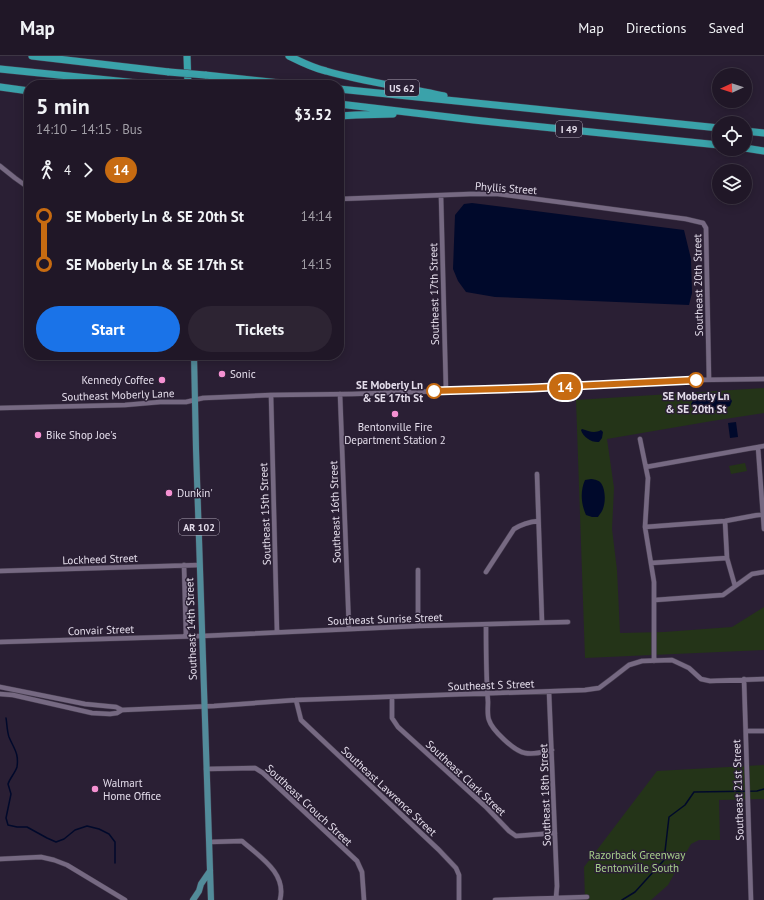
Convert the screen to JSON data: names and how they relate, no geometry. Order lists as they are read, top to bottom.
{
  "streets": {
    "highway": ["US 62", "I 49"],
    "main road": ["AR 102", "Southeast 14th Street"],
    "street": [
      "Phyllis Street",
      "Southeast 20th Street",
      "Southeast 17th Street",
      "Southeast Moberly Lane",
      "Southeast 16th Street",
      "Southeast 15th Street",
      "Lockheed Street",
      "Southeast Sunrise Street",
      "Convair Street",
      "Southeast S Street",
      "Southeast Clark Street",
      "Southeast 21st Street",
      "Southeast Lawrence Street",
      "Southeast 18th Street",
      "Southeast Crouch Street"
    ]
  },
  "crossings": [
    ["US 62", "I 49"],
    ["Phyllis Street", "Southeast 20th Street"],
    ["Phyllis Street", "Southeast 17th Street"],
    ["Southeast 20th Street", "Southeast Moberly Lane"],
    ["Southeast 17th Street", "Southeast Moberly Lane"],
    ["Southeast Moberly Lane", "Southeast 16th Street"],
    ["Southeast Moberly Lane", "Southeast 15th Street"],
    ["Southeast Moberly Lane", "Southeast 14th Street"],
    ["Southeast 16th Street", "Southeast Sunrise Street"],
    ["Southeast 15th Street", "Southeast Sunrise Street"],
    ["Lockheed Street", "Southeast 14th Street"],
    ["Southeast Sunrise Street", "Southeast 14th Street"],
    ["Southeast Sunrise Street", "Convair Street"],
    ["Southeast 14th Street", "Convair Street"],
    ["Southeast 14th Street", "Southeast S Street"],
    ["Southeast 14th Street", "Southeast Crouch Street"],
    ["Southeast S Street", "Southeast Clark Street"],
    ["Southeast S Street", "Southeast 21st Street"],
    ["Southeast S Street", "Southeast Lawrence Street"],
    ["Southeast S Street", "Southeast 18th Street"],
    ["Southeast Clark Street", "Southeast 18th Street"]
  ],
  "parks": ["Razorback Greenway Bentonville South"],
  "places": [
    "Sonic",
    "Kennedy Coffee",
    "SE Moberly Ln & SE 20th St",
    "SE Moberly Ln & SE 17th St",
    "Bentonville Fire Department Station 2",
    "Bike Shop Joe's",
    "Dunkin'",
    "Walmart Home Office"
  ],
  "lines": ["bus line 14"],
  "north": "left",
  "page": {
    "header": "Map",
    "nav": ["Map", "Directions", "Saved"],
    "on_map": "14",
    "heading": ["5 min", "14:10 – 14:15 · Bus", "$3.52"],
    "legs": ["4", "14"],
    "list": [
      {
        "name": "SE Moberly Ln & SE 20th St",
        "value": "14:14"
      },
      {
        "name": "SE Moberly Ln & SE 17th St",
        "value": "14:15"
      }
    ],
    "buttons": ["Start", "Tickets"]
  }
}
